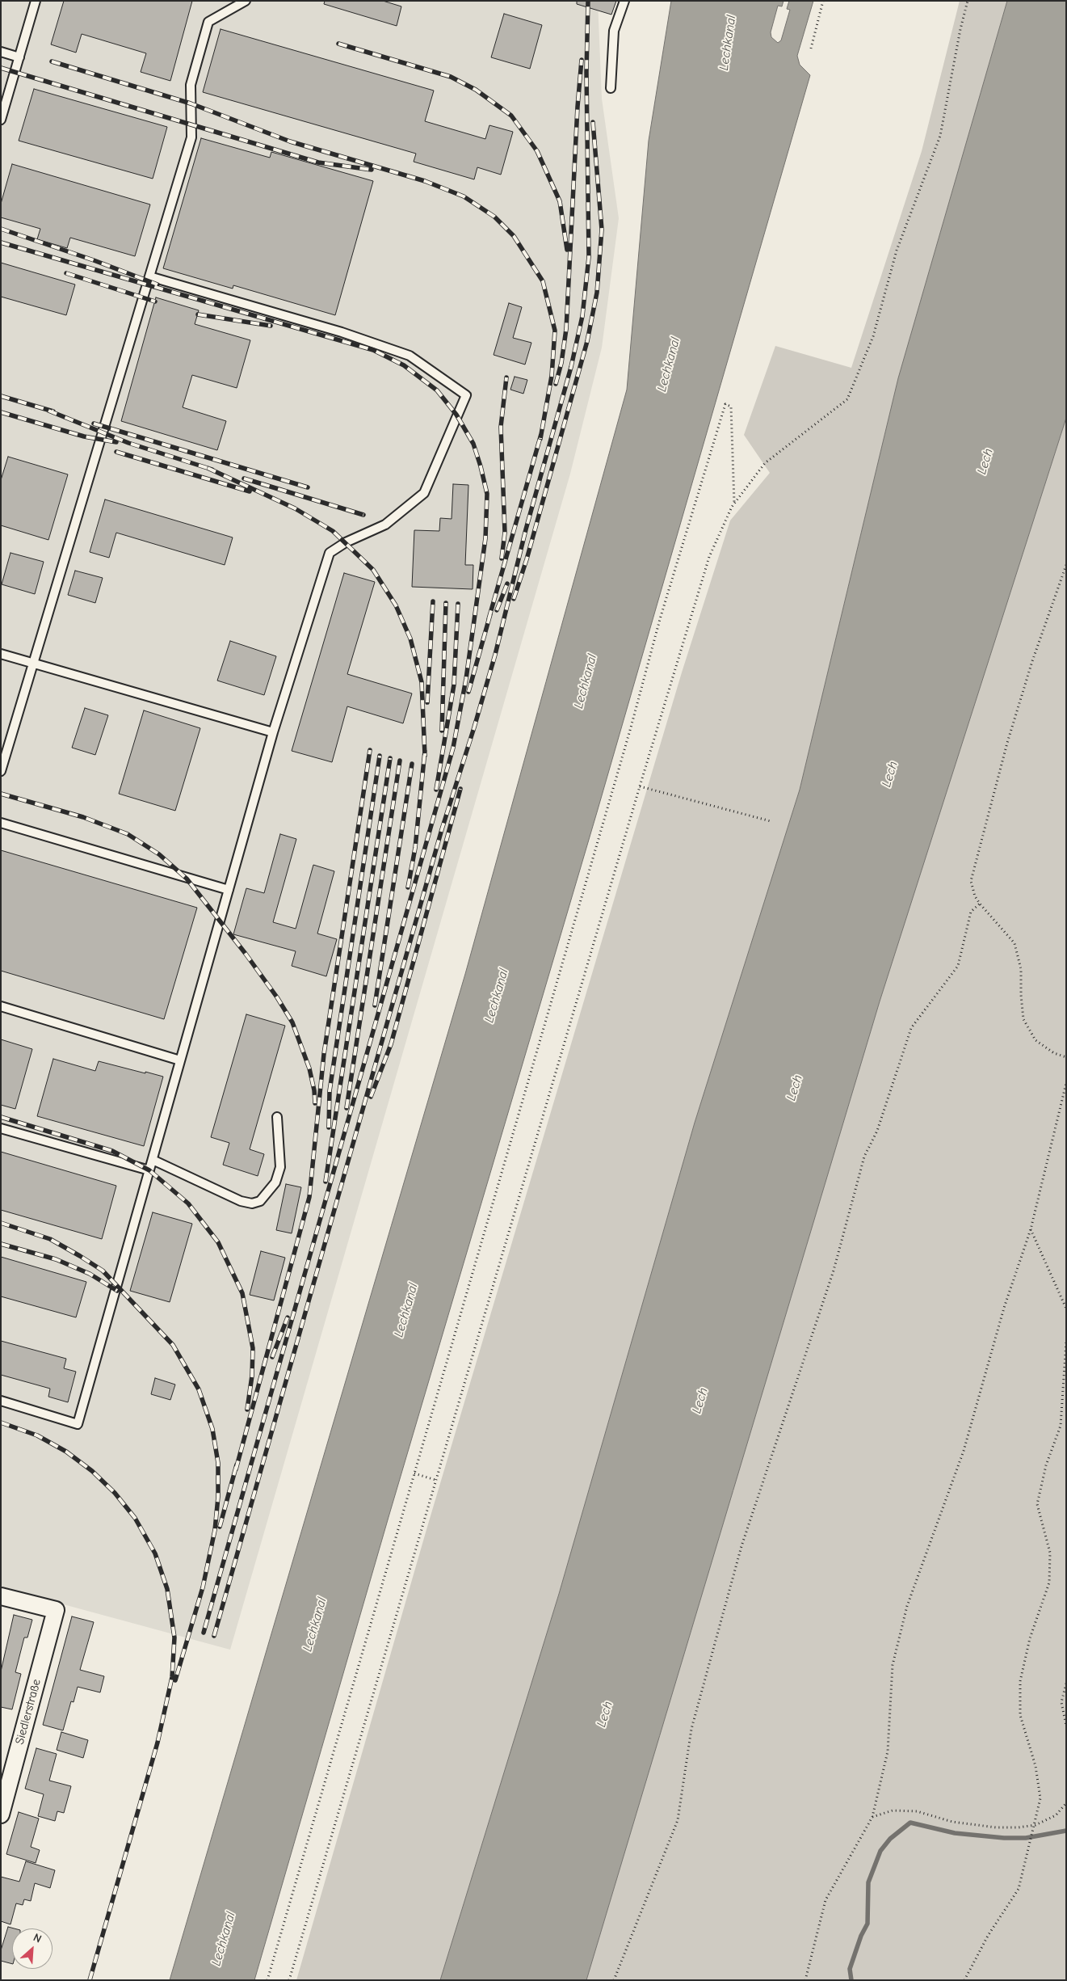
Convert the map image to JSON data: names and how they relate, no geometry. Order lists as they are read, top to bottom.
{
  "streets": {
    "street": ["Siedlerstraße"]
  },
  "water": ["Lechkanal", "Lech"],
  "north": "top right"
}
